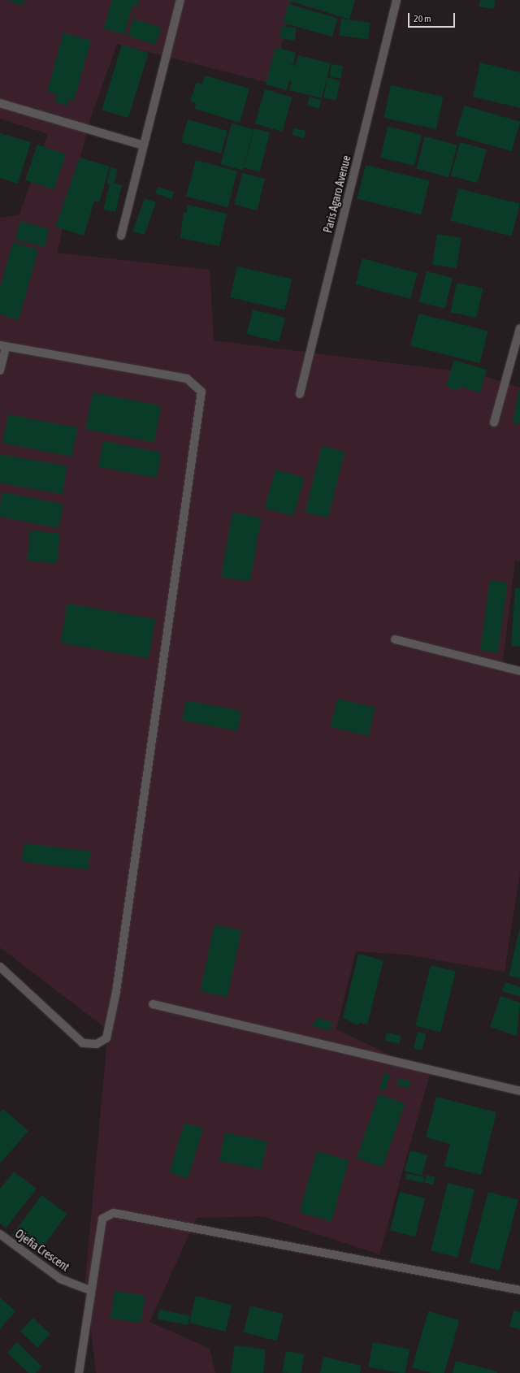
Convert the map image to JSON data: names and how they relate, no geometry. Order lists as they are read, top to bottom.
{
  "streets": {
    "street": ["Paris Agaro Avenue", "Ojefia Crescent"]
  },
  "scale_bar": "20 m"
}
